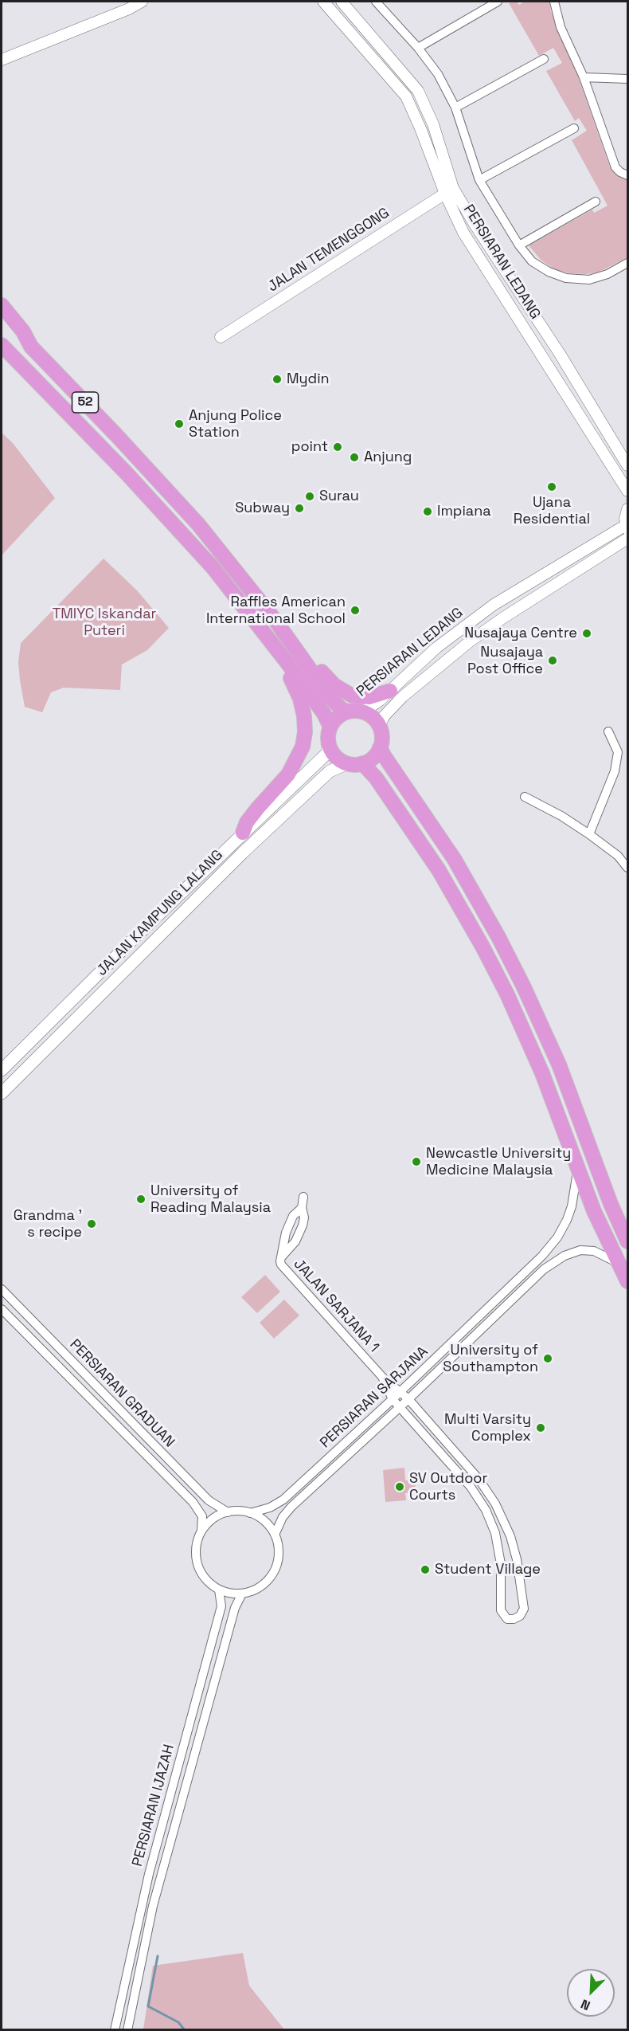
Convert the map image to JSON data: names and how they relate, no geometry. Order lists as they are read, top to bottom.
{
  "streets": {
    "highway": ["52"],
    "main road": ["JALAN KAMPUNG LALANG"],
    "street": [
      "JALAN TEMENGGONG",
      "PERSIARAN LEDANG",
      "JALAN SARJANA 1",
      "PERSIARAN GRADUAN",
      "PERSIARAN SARJANA",
      "PERSIARAN IJAZAH"
    ]
  },
  "crossings": [
    ["JALAN TEMENGGONG", "PERSIARAN LEDANG"],
    ["PERSIARAN LEDANG", "52"],
    ["PERSIARAN LEDANG", "JALAN KAMPUNG LALANG"],
    ["52", "JALAN KAMPUNG LALANG"],
    ["PERSIARAN GRADUAN", "PERSIARAN SARJANA"],
    ["PERSIARAN GRADUAN", "PERSIARAN IJAZAH"],
    ["PERSIARAN SARJANA", "PERSIARAN IJAZAH"]
  ],
  "parks": ["TMIYC Iskandar Puteri"],
  "places": [
    "Mydin",
    "Anjung Police Station",
    "point",
    "Anjung",
    "Ujana Residential",
    "Surau",
    "Subway",
    "Impiana",
    "Raffles American International School",
    "Nusajaya Centre",
    "Nusajaya Post Office",
    "Newcastle University Medicine Malaysia",
    "University of Reading Malaysia",
    "Grandma ' s recipe",
    "University of Southampton",
    "Multi Varsity Complex",
    "SV Outdoor Courts",
    "Student Village"
  ],
  "north": "bottom left"
}
